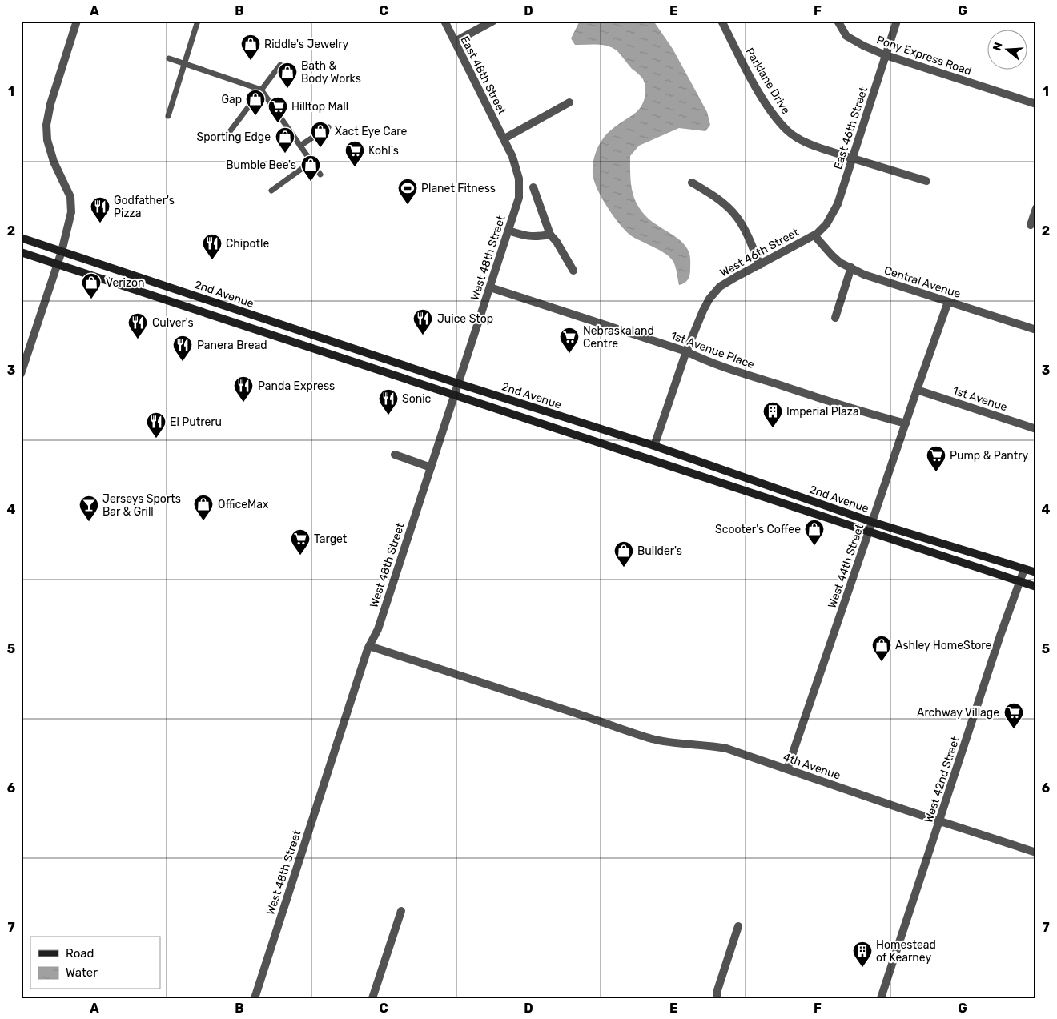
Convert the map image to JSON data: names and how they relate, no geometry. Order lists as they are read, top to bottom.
{
  "streets": {
    "main road": ["2nd Avenue"],
    "street": [
      "Pony Express Road",
      "East 48th Street",
      "Parklane Drive",
      "East 46th Street",
      "West 46th Street",
      "West 48th Street",
      "Central Avenue",
      "1st Avenue Place",
      "1st Avenue",
      "West 44th Street",
      "4th Avenue",
      "West 42nd Street"
    ]
  },
  "crossings": [
    ["Pony Express Road", "East 46th Street"],
    ["East 48th Street", "West 48th Street"],
    ["Parklane Drive", "East 46th Street"],
    ["East 46th Street", "West 46th Street"],
    ["East 46th Street", "Central Avenue"],
    ["West 46th Street", "Central Avenue"],
    ["West 46th Street", "2nd Avenue"],
    ["West 46th Street", "1st Avenue Place"],
    ["West 48th Street", "2nd Avenue"],
    ["West 48th Street", "1st Avenue Place"],
    ["West 48th Street", "4th Avenue"],
    ["Central Avenue", "West 44th Street"],
    ["2nd Avenue", "West 44th Street"],
    ["2nd Avenue", "West 42nd Street"],
    ["1st Avenue Place", "West 44th Street"],
    ["1st Avenue", "West 44th Street"],
    ["West 44th Street", "4th Avenue"],
    ["4th Avenue", "West 42nd Street"]
  ],
  "places": {
    "shop": [
      "Riddle's Jewelry",
      "Bath & Body Works",
      "Gap",
      "Xact Eye Care",
      "Sporting Edge",
      "Bumble Bee's",
      "Verizon",
      "OfficeMax",
      "Scooter's Coffee",
      "Builder's",
      "Ashley HomeStore"
    ],
    "supermarket": [
      "Hilltop Mall",
      "Kohl's",
      "Nebraskaland Centre",
      "Pump & Pantry",
      "Target",
      "Archway Village"
    ],
    "sports": ["Planet Fitness"],
    "restaurant": [
      "Godfather's Pizza",
      "Chipotle",
      "Juice Stop",
      "Culver's",
      "Panera Bread",
      "Panda Express",
      "Sonic",
      "El Putreru"
    ],
    "building": ["Imperial Plaza", "Homestead of Kearney"],
    "bar": ["Jerseys Sports Bar & Grill"]
  },
  "legend": ["Road", "Water"],
  "north": "left",
  "grid": {
    "columns": [
      "A",
      "B",
      "C",
      "D",
      "E",
      "F",
      "G"
    ],
    "rows": [
      "1",
      "2",
      "3",
      "4",
      "5",
      "6",
      "7"
    ]
  }
}
